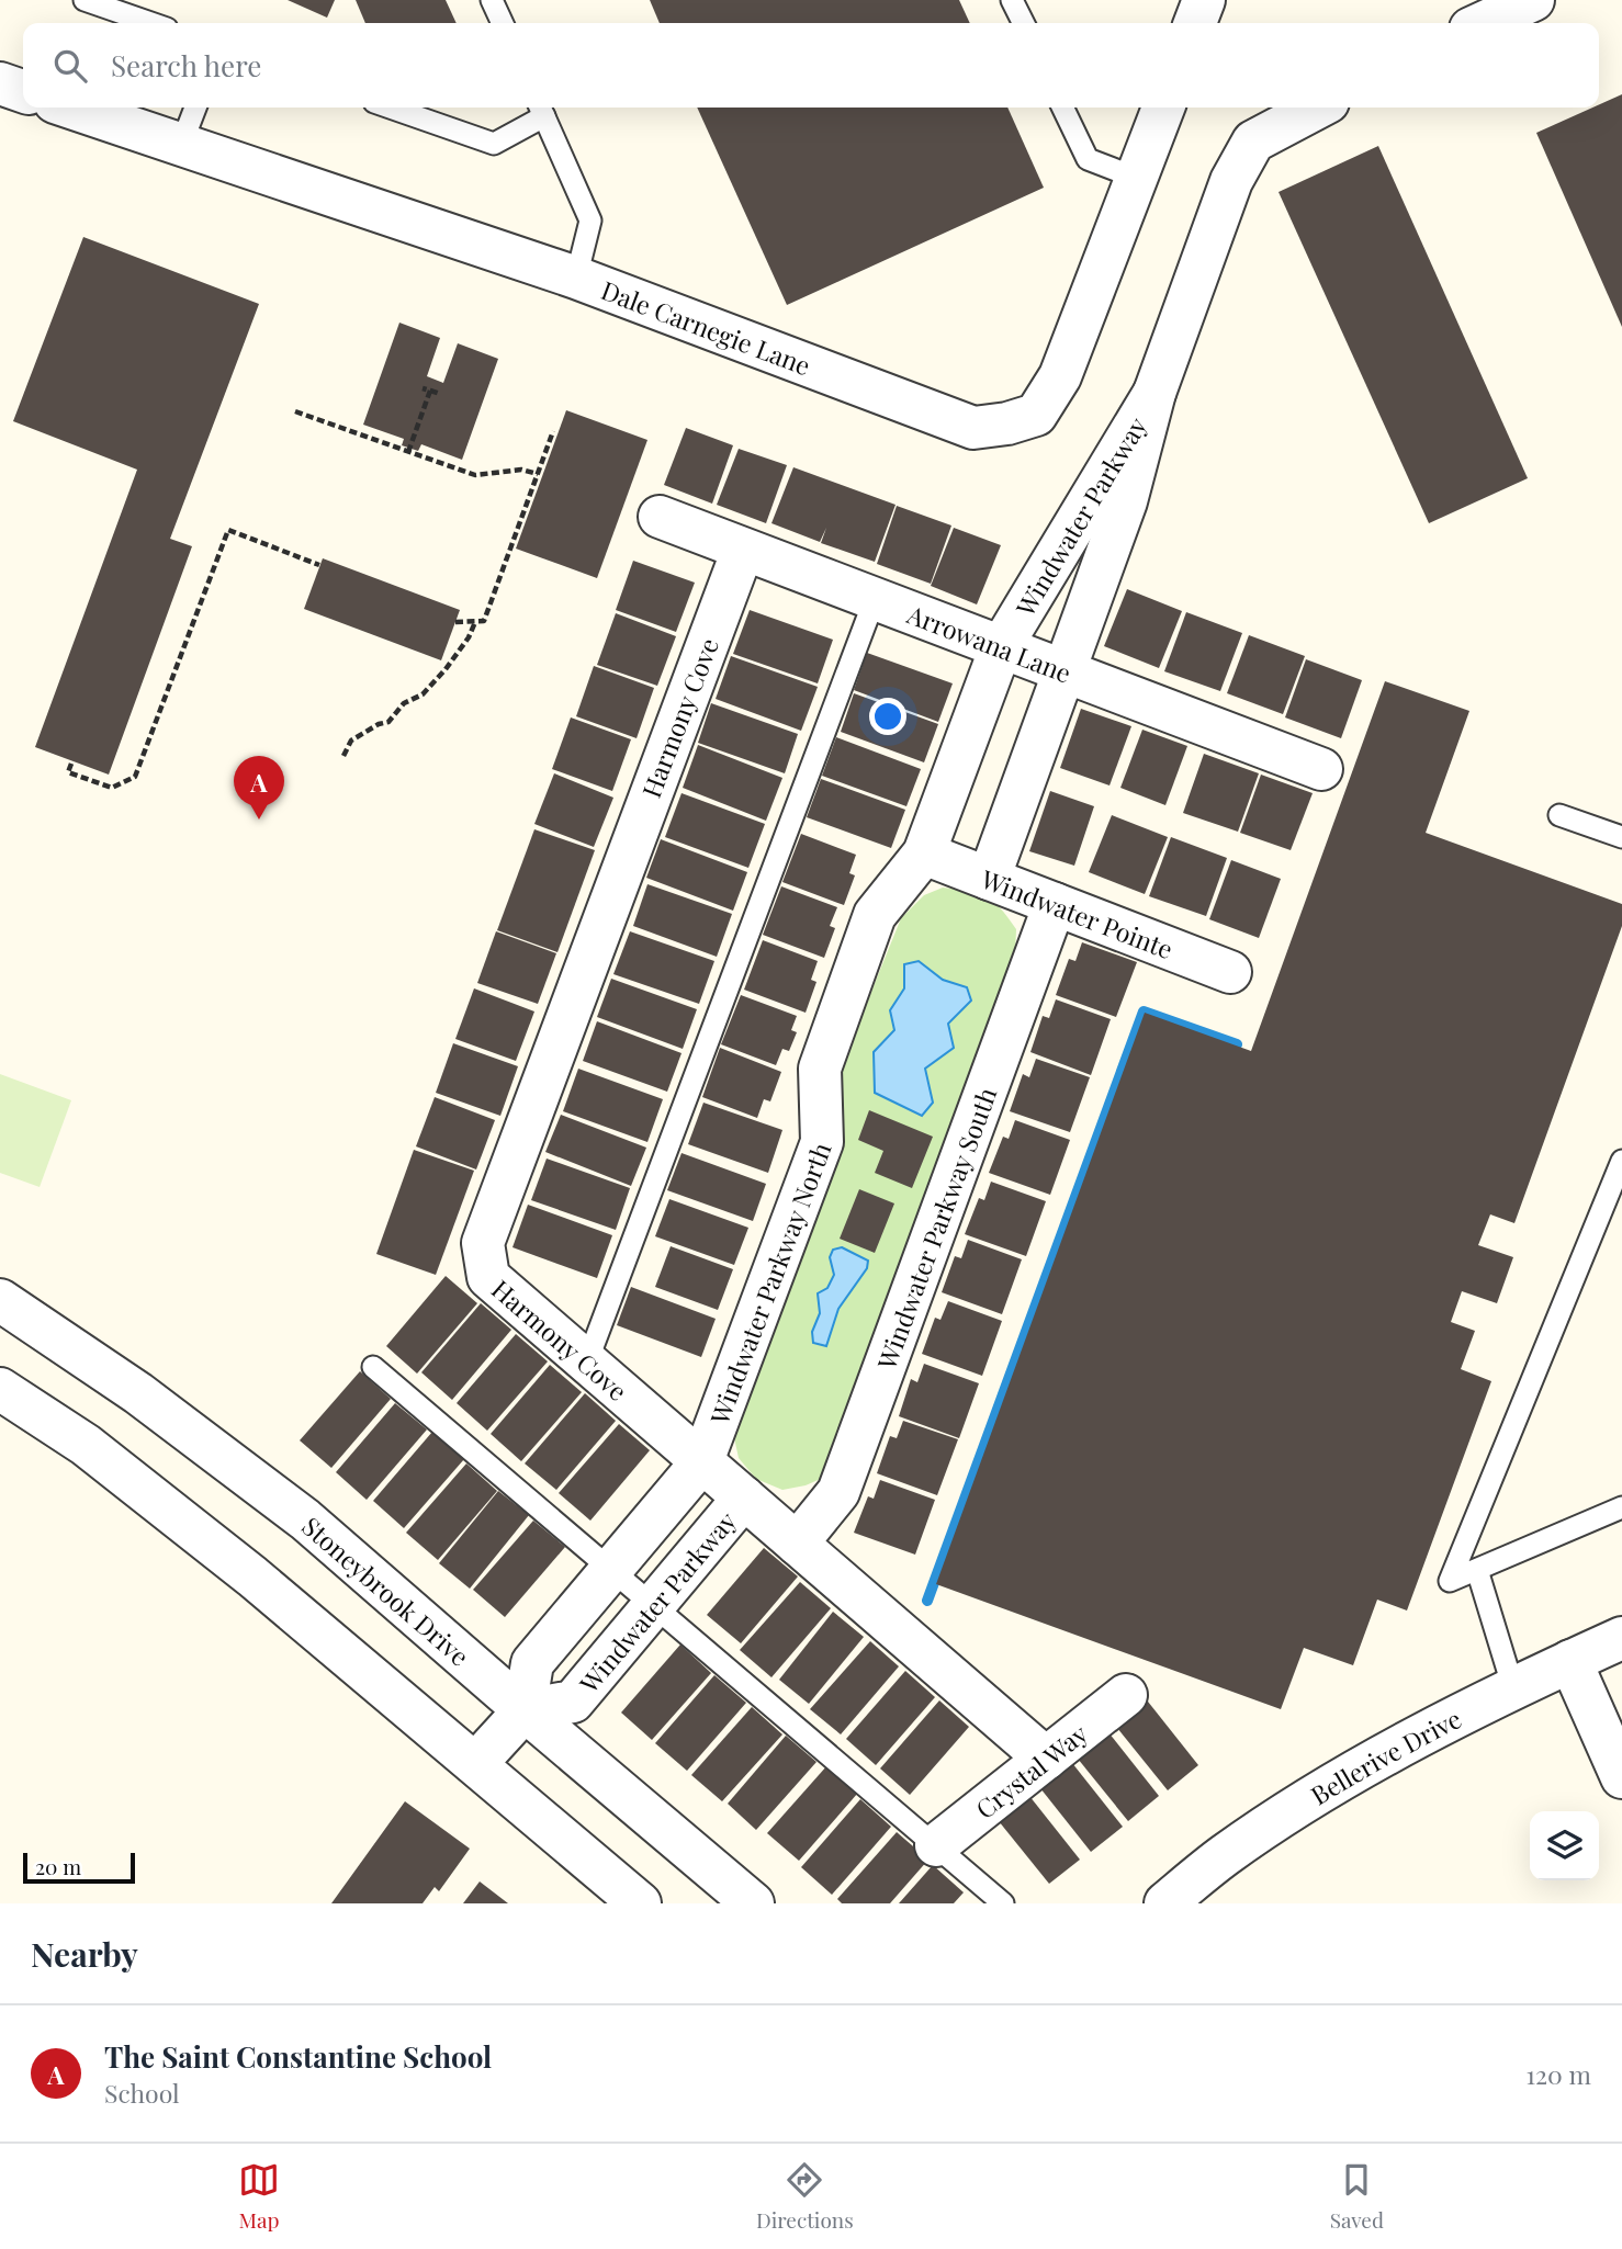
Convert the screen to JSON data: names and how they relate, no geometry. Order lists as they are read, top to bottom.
{
  "streets": {
    "street": [
      "Dale Carnegie Lane",
      "Windwater Parkway",
      "Arrowana Lane",
      "Harmony Cove",
      "Windwater Pointe",
      "Windwater Parkway South",
      "Windwater Parkway North",
      "Stoneybrook Drive",
      "Bellerive Drive",
      "Crystal Way"
    ]
  },
  "crossings": [
    ["Windwater Parkway", "Arrowana Lane"],
    ["Windwater Parkway", "Harmony Cove"],
    ["Windwater Parkway", "Windwater Pointe"],
    ["Windwater Parkway", "Windwater Parkway North"],
    ["Windwater Parkway", "Stoneybrook Drive"],
    ["Arrowana Lane", "Harmony Cove"],
    ["Harmony Cove", "Windwater Parkway South"],
    ["Harmony Cove", "Windwater Parkway North"],
    ["Harmony Cove", "Crystal Way"],
    ["Windwater Pointe", "Windwater Parkway South"],
    ["Windwater Pointe", "Windwater Parkway North"]
  ],
  "scale_bar": "20 m",
  "page": {
    "search": "Search here",
    "pins": "A",
    "scale": "20 m",
    "heading": "Nearby",
    "list": [
      {
        "mark": "A",
        "name": "The Saint Constantine School",
        "note": "School",
        "value": "120 m"
      }
    ],
    "nav": ["Map", "Directions", "Saved"]
  }
}
